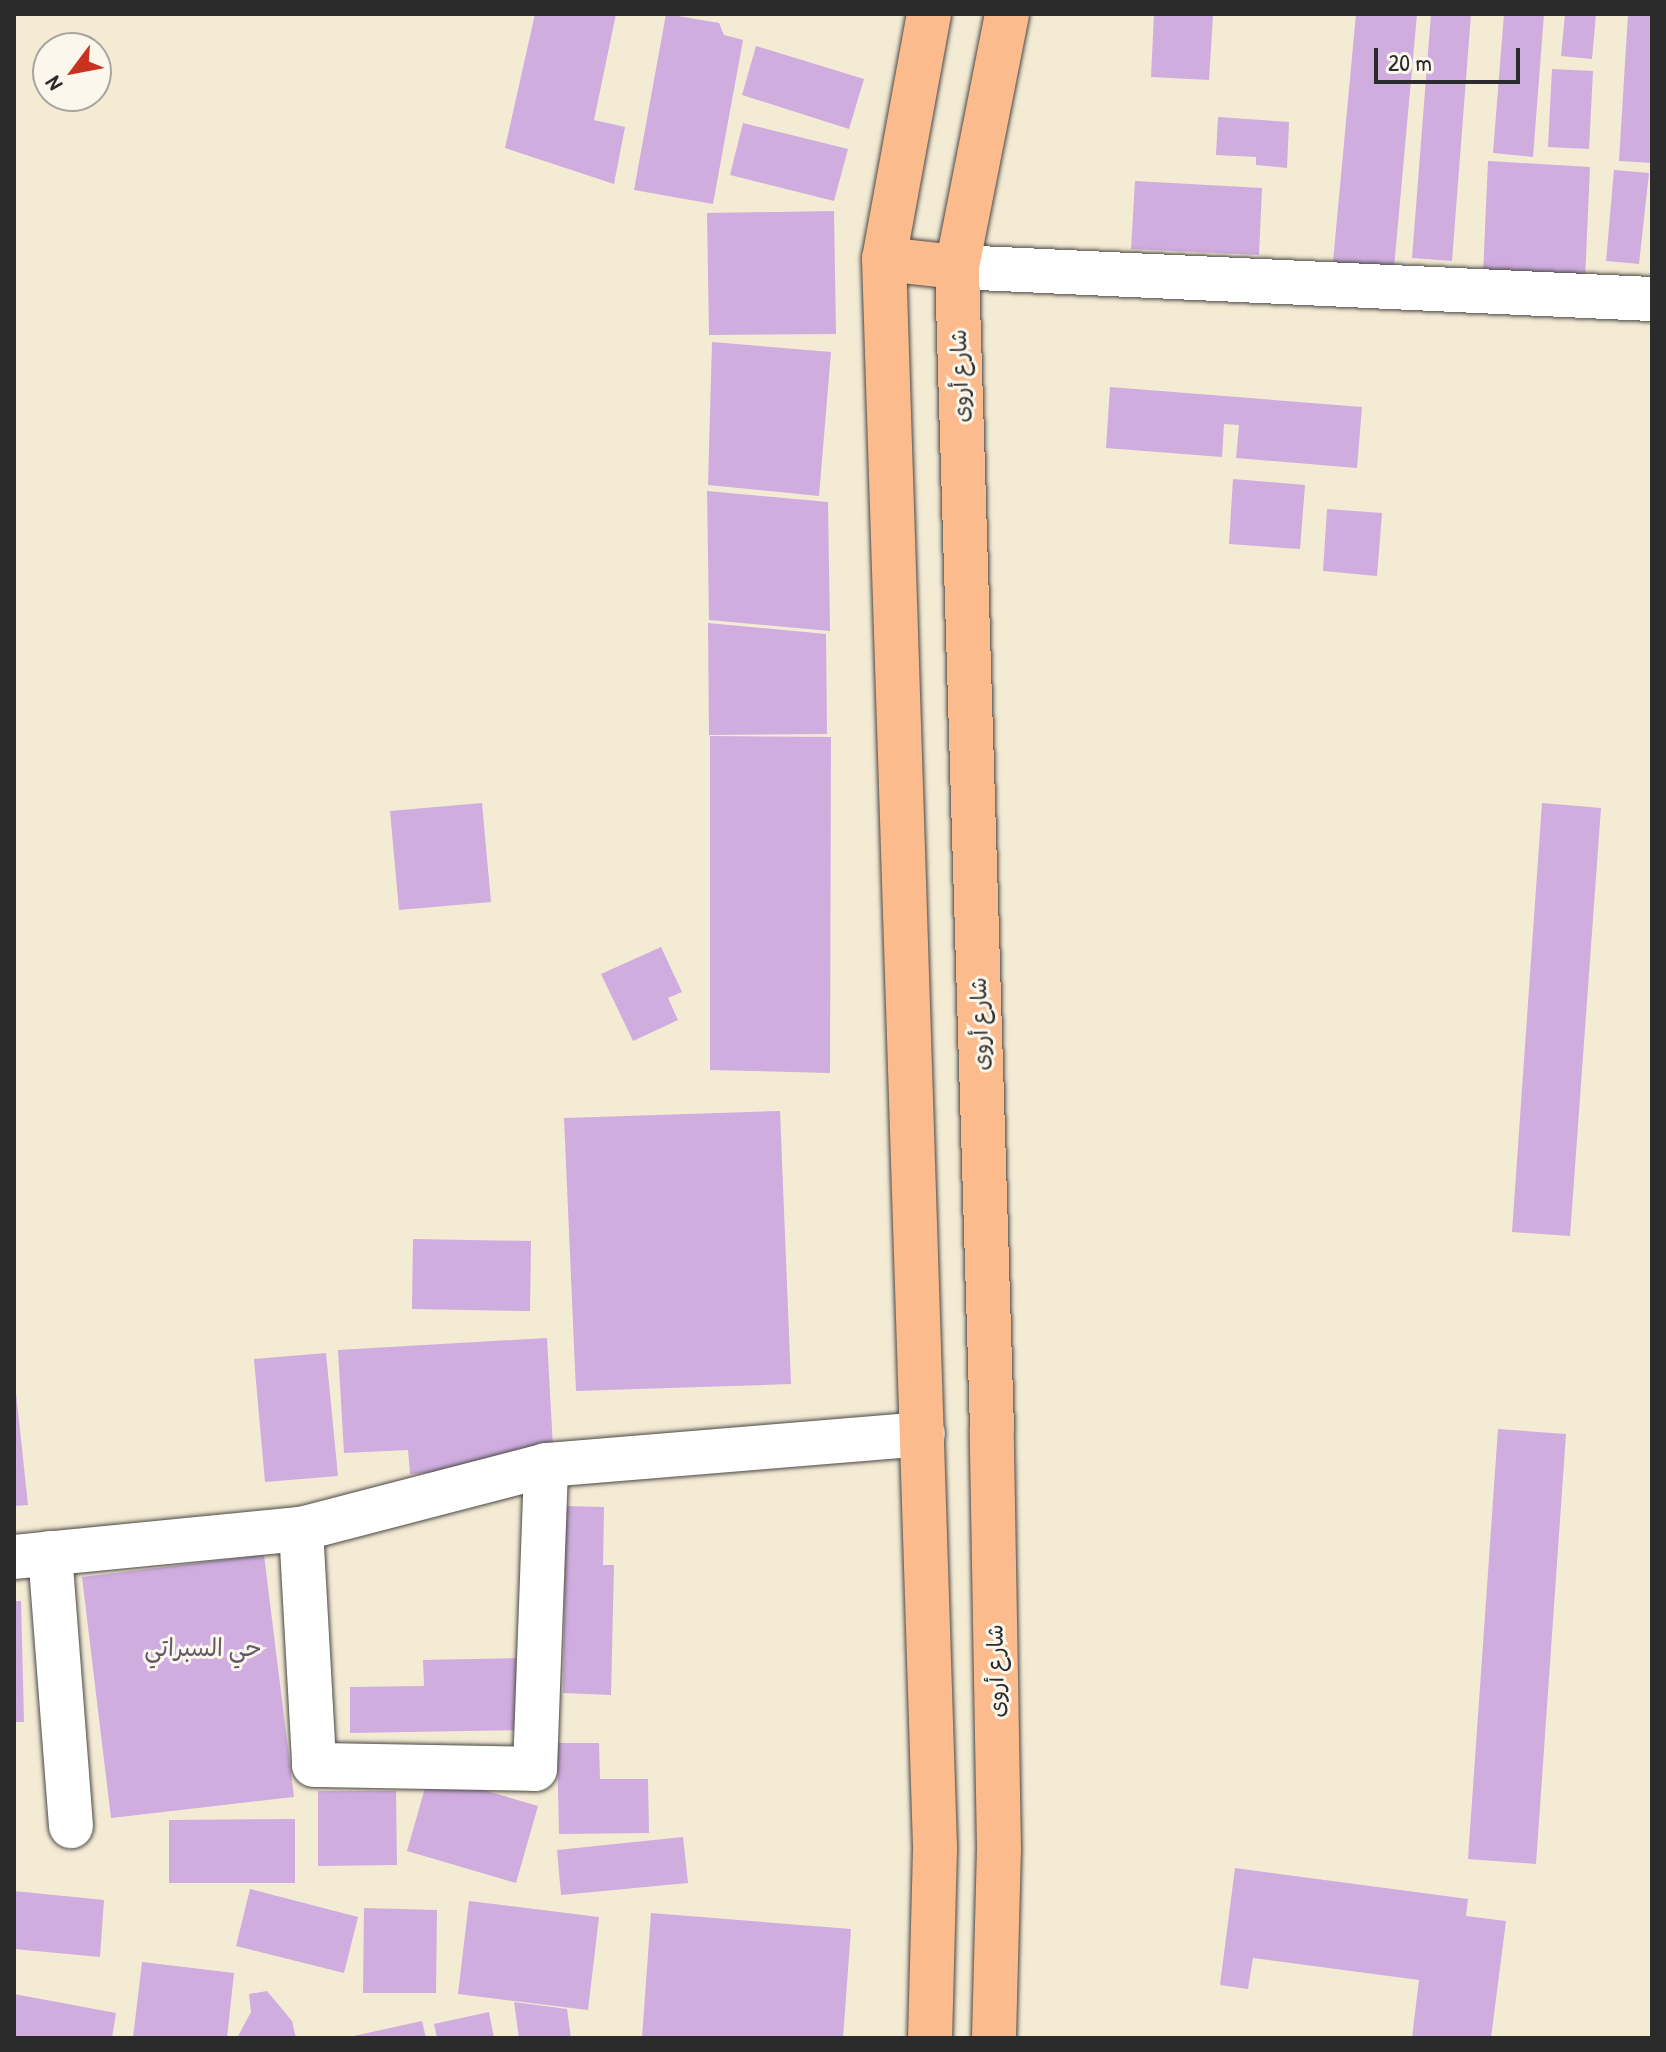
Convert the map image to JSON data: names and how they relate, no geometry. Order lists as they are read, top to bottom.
{
  "streets": {
    "main road": ["شارع أروى"]
  },
  "districts": ["حي السبراتي"],
  "scale_bar": "20 m",
  "north": "bottom left"
}
